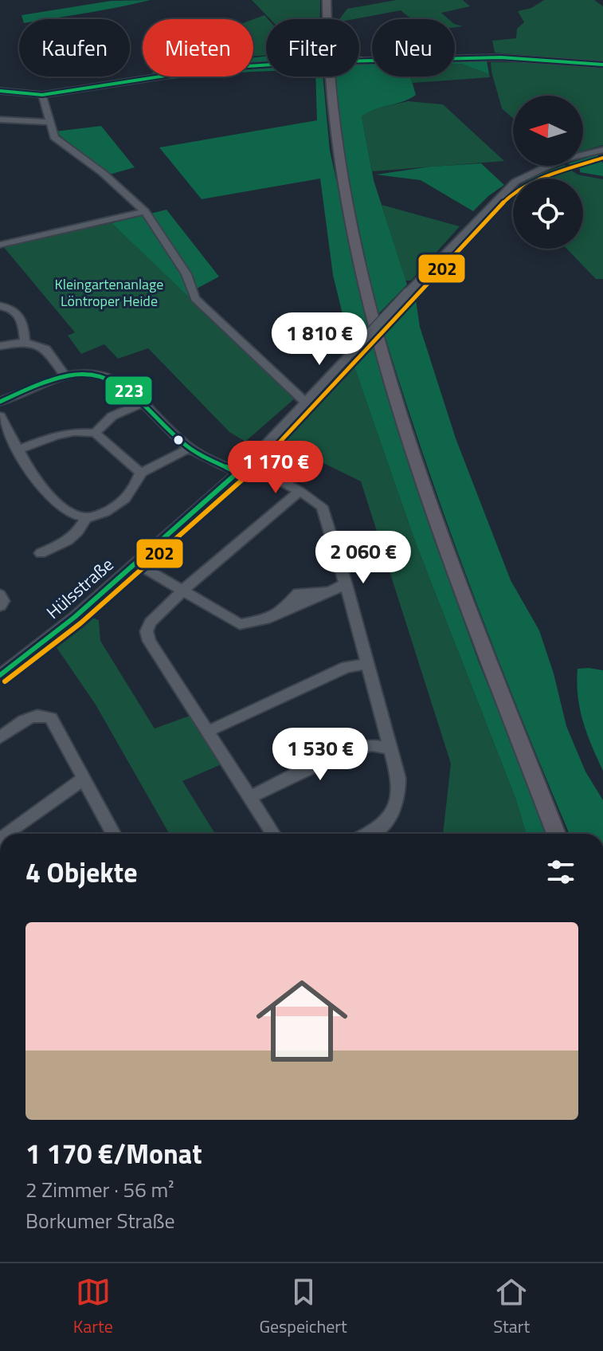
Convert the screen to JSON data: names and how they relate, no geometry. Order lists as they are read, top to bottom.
{
  "streets": {
    "street": ["Hülsstraße"]
  },
  "parks": ["Kleingartenanlage Löntroper Heide"],
  "lines": ["transit line 223", "transit line 202"],
  "north": "left",
  "page": {
    "chip": [
      "Kaufen",
      "Mieten",
      "Filter",
      "Neu"
    ],
    "price": [
      "1 810 €",
      "1 170 €",
      "2 060 €",
      "1 530 €"
    ],
    "heading": "4 Objekte",
    "list": [
      {
        "name": "1 170 €/Monat",
        "note": "2 Zimmer · 56 m² · Borkumer Straße"
      }
    ],
    "tabs": ["Karte", "Gespeichert", "Start"]
  }
}
